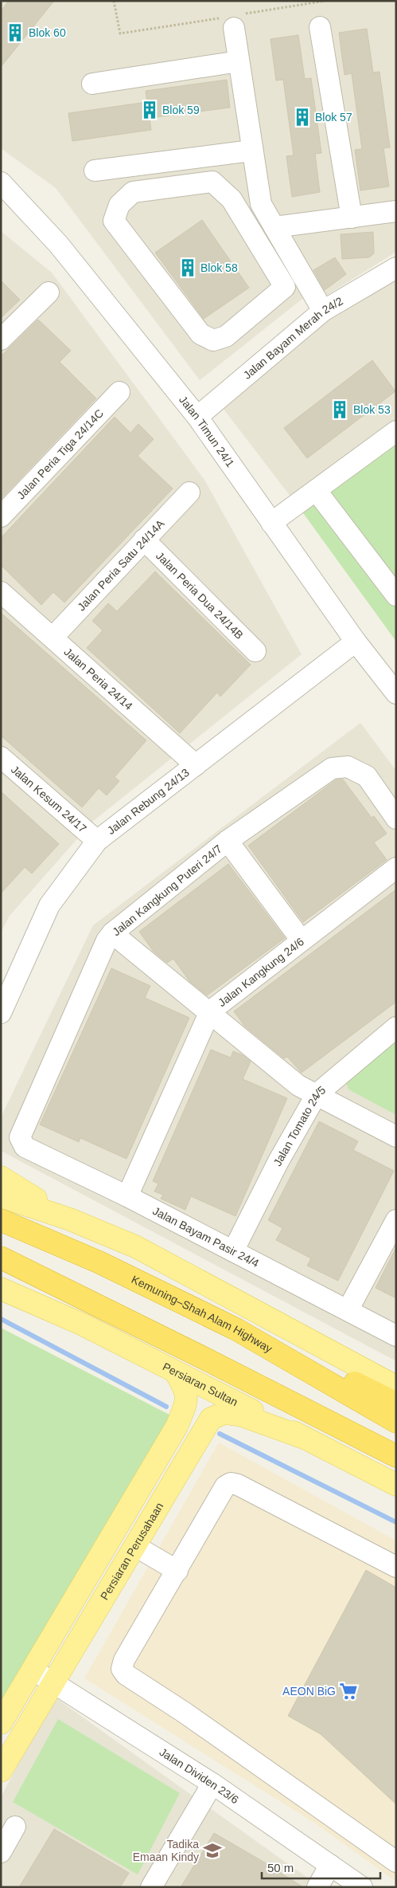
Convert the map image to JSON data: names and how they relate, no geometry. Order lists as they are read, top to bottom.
{
  "streets": {
    "highway": ["Kemuning–Shah Alam Highway"],
    "main road": ["Persiaran Sultan", "Persiaran Perusahaan"],
    "street": [
      "Jalan Bayam Merah 24/2",
      "Jalan Timun 24/1",
      "Jalan Peria Tiga 24/14C",
      "Jalan Peria Satu 24/14A",
      "Jalan Peria Dua 24/14B",
      "Jalan Peria 24/14",
      "Jalan Kesum 24/17",
      "Jalan Rebung 24/13",
      "Jalan Kangkung Puteri 24/7",
      "Jalan Kangkung 24/6",
      "Jalan Tomato 24/5",
      "Jalan Bayam Pasir 24/4",
      "Jalan Dividen 23/6"
    ]
  },
  "crossings": [
    ["Jalan Bayam Merah 24/2", "Jalan Timun 24/1"],
    ["Jalan Timun 24/1", "Jalan Rebung 24/13"],
    ["Jalan Peria Satu 24/14A", "Jalan Peria Dua 24/14B"],
    ["Jalan Peria Satu 24/14A", "Jalan Peria 24/14"],
    ["Jalan Peria 24/14", "Jalan Rebung 24/13"],
    ["Jalan Kesum 24/17", "Jalan Rebung 24/13"],
    ["Jalan Kangkung Puteri 24/7", "Jalan Bayam Pasir 24/4"],
    ["Jalan Kangkung 24/6", "Jalan Bayam Pasir 24/4"],
    ["Jalan Tomato 24/5", "Jalan Bayam Pasir 24/4"],
    ["Persiaran Sultan", "Persiaran Perusahaan"],
    ["Persiaran Perusahaan", "Jalan Dividen 23/6"]
  ],
  "places": {
    "building": [
      "Blok 60",
      "Blok 59",
      "Blok 57",
      "Blok 58",
      "Blok 53"
    ],
    "supermarket": ["AEON BiG"],
    "school or university": ["Tadika Emaan Kindy"]
  },
  "scale_bar": "50 m"
}
